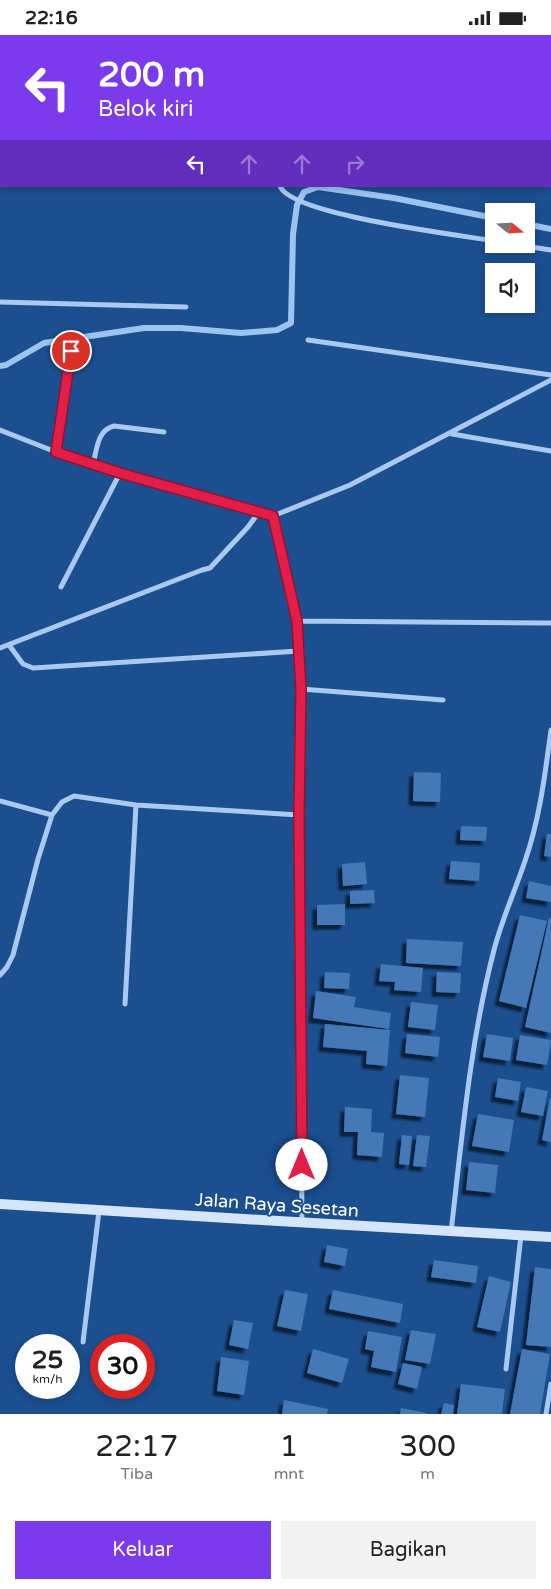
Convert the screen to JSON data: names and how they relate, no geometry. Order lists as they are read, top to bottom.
{
  "streets": {
    "main road": ["Jalan Raya Sesetan"]
  },
  "north": "right",
  "page": {
    "status": "22:16",
    "turn": ["200 m", "Belok kiri"],
    "speed": "25 km/h",
    "limit": "30",
    "eta": [
      "22:17",
      "Tiba",
      "1",
      "mnt",
      "300",
      "m"
    ],
    "buttons": ["Keluar", "Bagikan"]
  }
}
